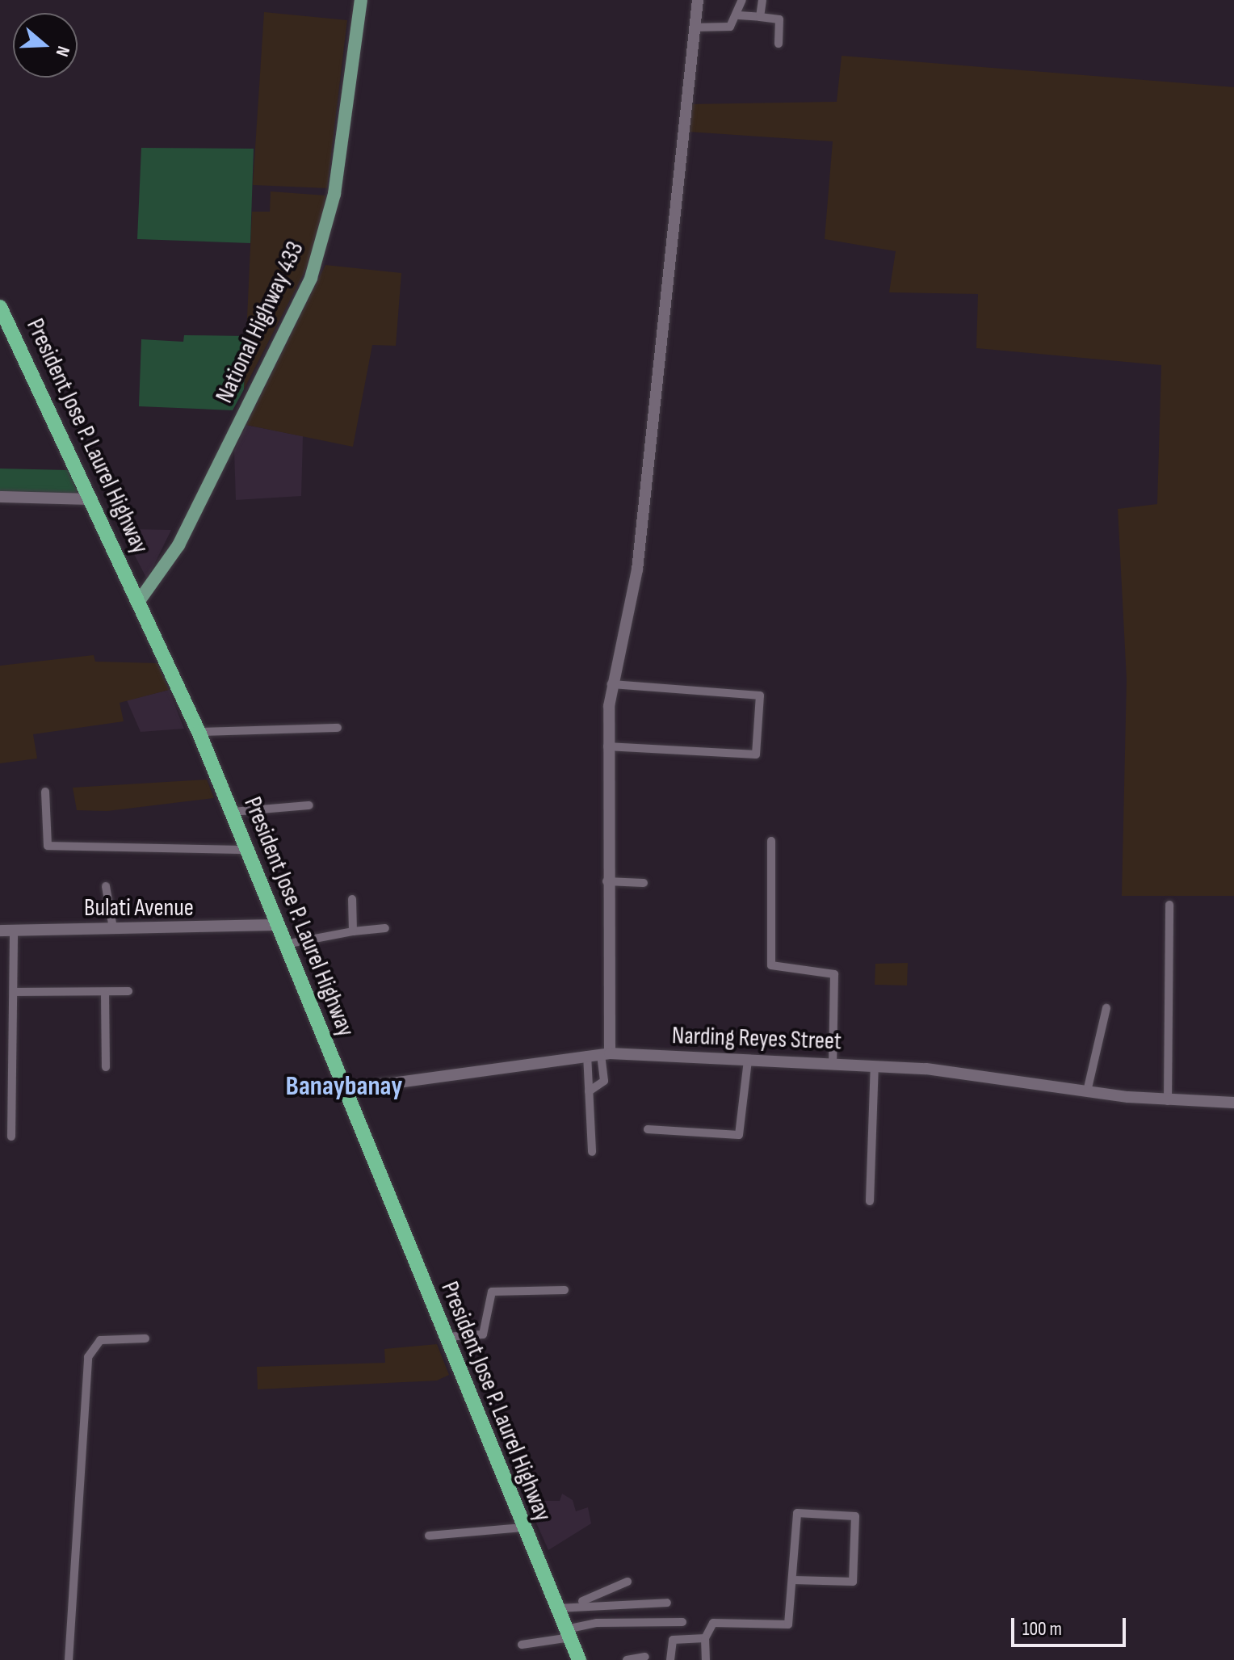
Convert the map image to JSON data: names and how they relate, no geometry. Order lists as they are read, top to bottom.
{
  "streets": {
    "highway": ["President Jose P. Laurel Highway"],
    "main road": ["National Highway 433"],
    "street": ["Bulati Avenue", "Narding Reyes Street"]
  },
  "crossings": [
    ["National Highway 433", "President Jose P. Laurel Highway"],
    ["President Jose P. Laurel Highway", "Bulati Avenue"],
    ["President Jose P. Laurel Highway", "Narding Reyes Street"]
  ],
  "districts": ["Banaybanay"],
  "scale_bar": "100 m",
  "north": "right"
}
